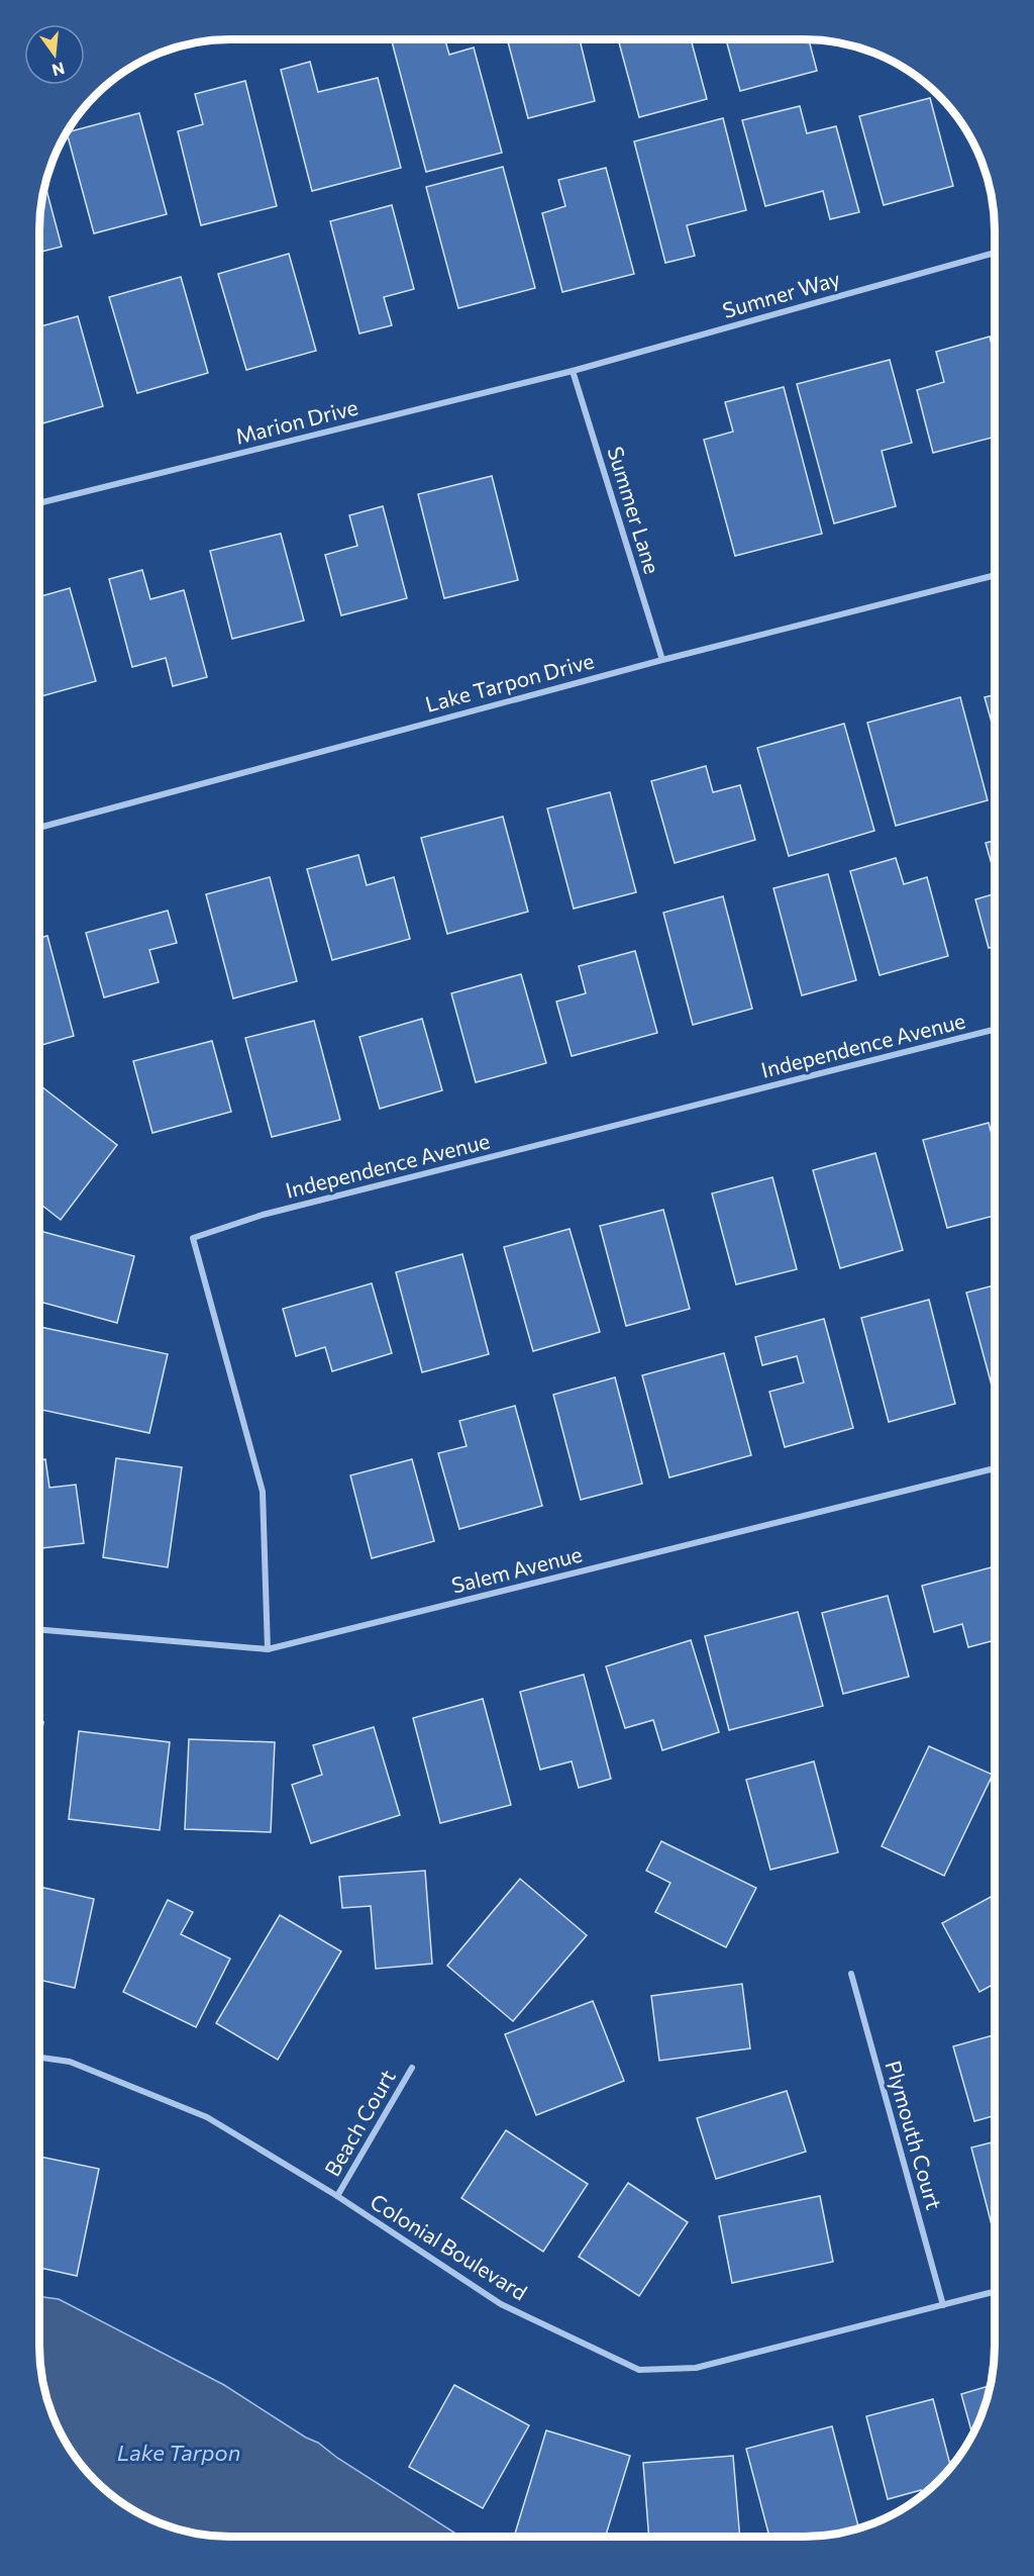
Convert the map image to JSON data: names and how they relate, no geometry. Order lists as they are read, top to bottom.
{
  "streets": {
    "street": [
      "Sumner Way",
      "Marion Drive",
      "Summer Lane",
      "Lake Tarpon Drive",
      "Independence Avenue",
      "Salem Avenue",
      "Beach Court",
      "Plymouth Court",
      "Colonial Boulevard"
    ]
  },
  "crossings": [
    ["Sumner Way", "Marion Drive"],
    ["Sumner Way", "Summer Lane"],
    ["Marion Drive", "Summer Lane"],
    ["Summer Lane", "Lake Tarpon Drive"],
    ["Independence Avenue", "Salem Avenue"],
    ["Beach Court", "Colonial Boulevard"],
    ["Plymouth Court", "Colonial Boulevard"]
  ],
  "water": ["Lake Tarpon"],
  "north": "bottom"
}
